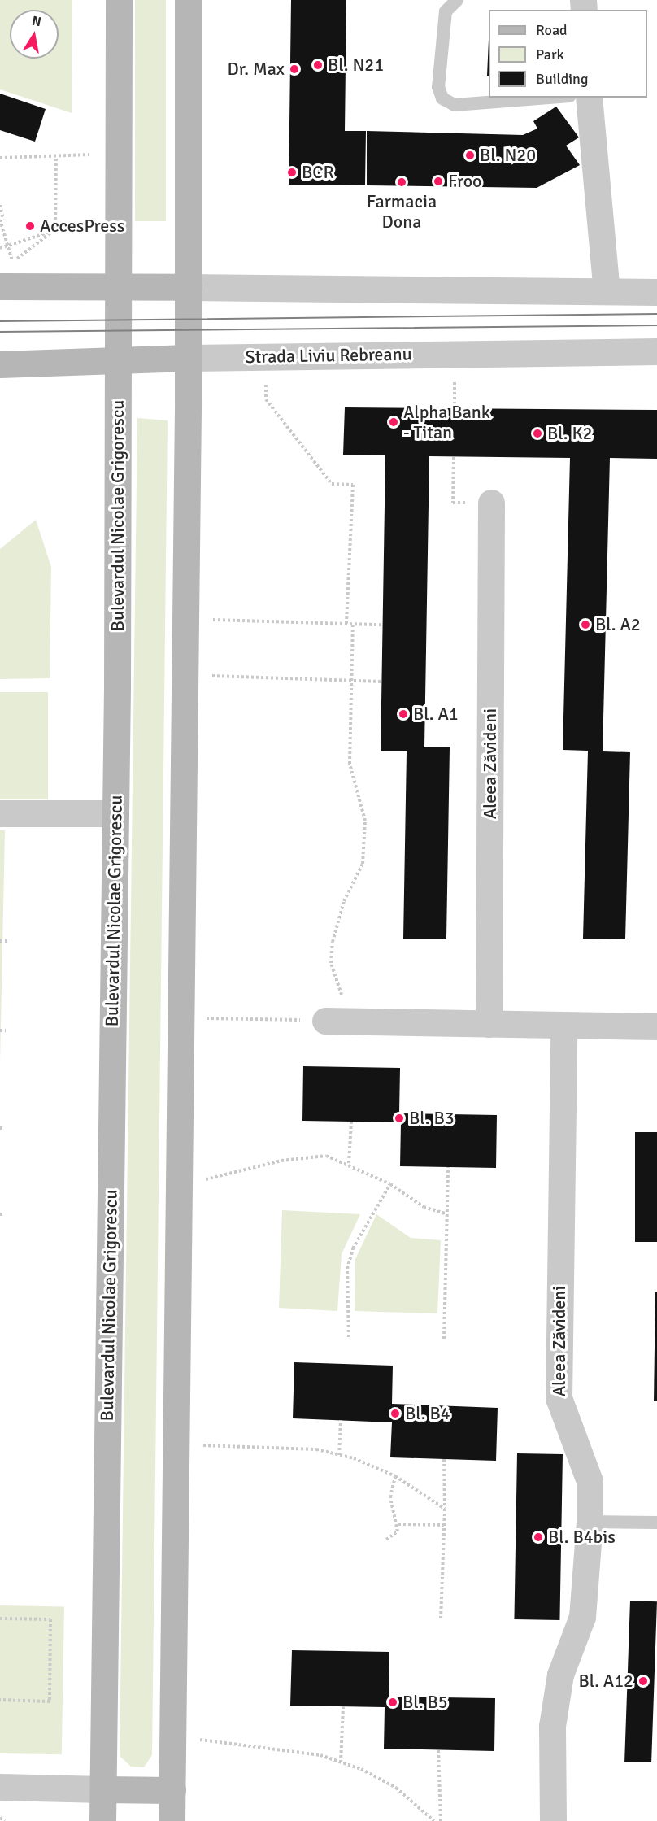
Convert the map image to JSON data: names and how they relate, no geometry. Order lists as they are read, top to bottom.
{
  "streets": {
    "main road": ["Strada Liviu Rebreanu", "Bulevardul Nicolae Grigorescu"],
    "street": ["Aleea Zăvideni"]
  },
  "crossings": [
    ["Strada Liviu Rebreanu", "Bulevardul Nicolae Grigorescu"]
  ],
  "places": [
    "Bl. N21",
    "Dr. Max",
    "Bl. N20",
    "BCR",
    "Froo",
    "Farmacia Dona",
    "AccesPress",
    "Alpha Bank - Titan",
    "Bl. K2",
    "Bl. A2",
    "Bl. A1",
    "Bl. B3",
    "Bl. B4",
    "Bl. B4bis",
    "Bl. A12",
    "Bl. B5"
  ],
  "legend": ["Road", "Park", "Building"],
  "north": "top"
}
